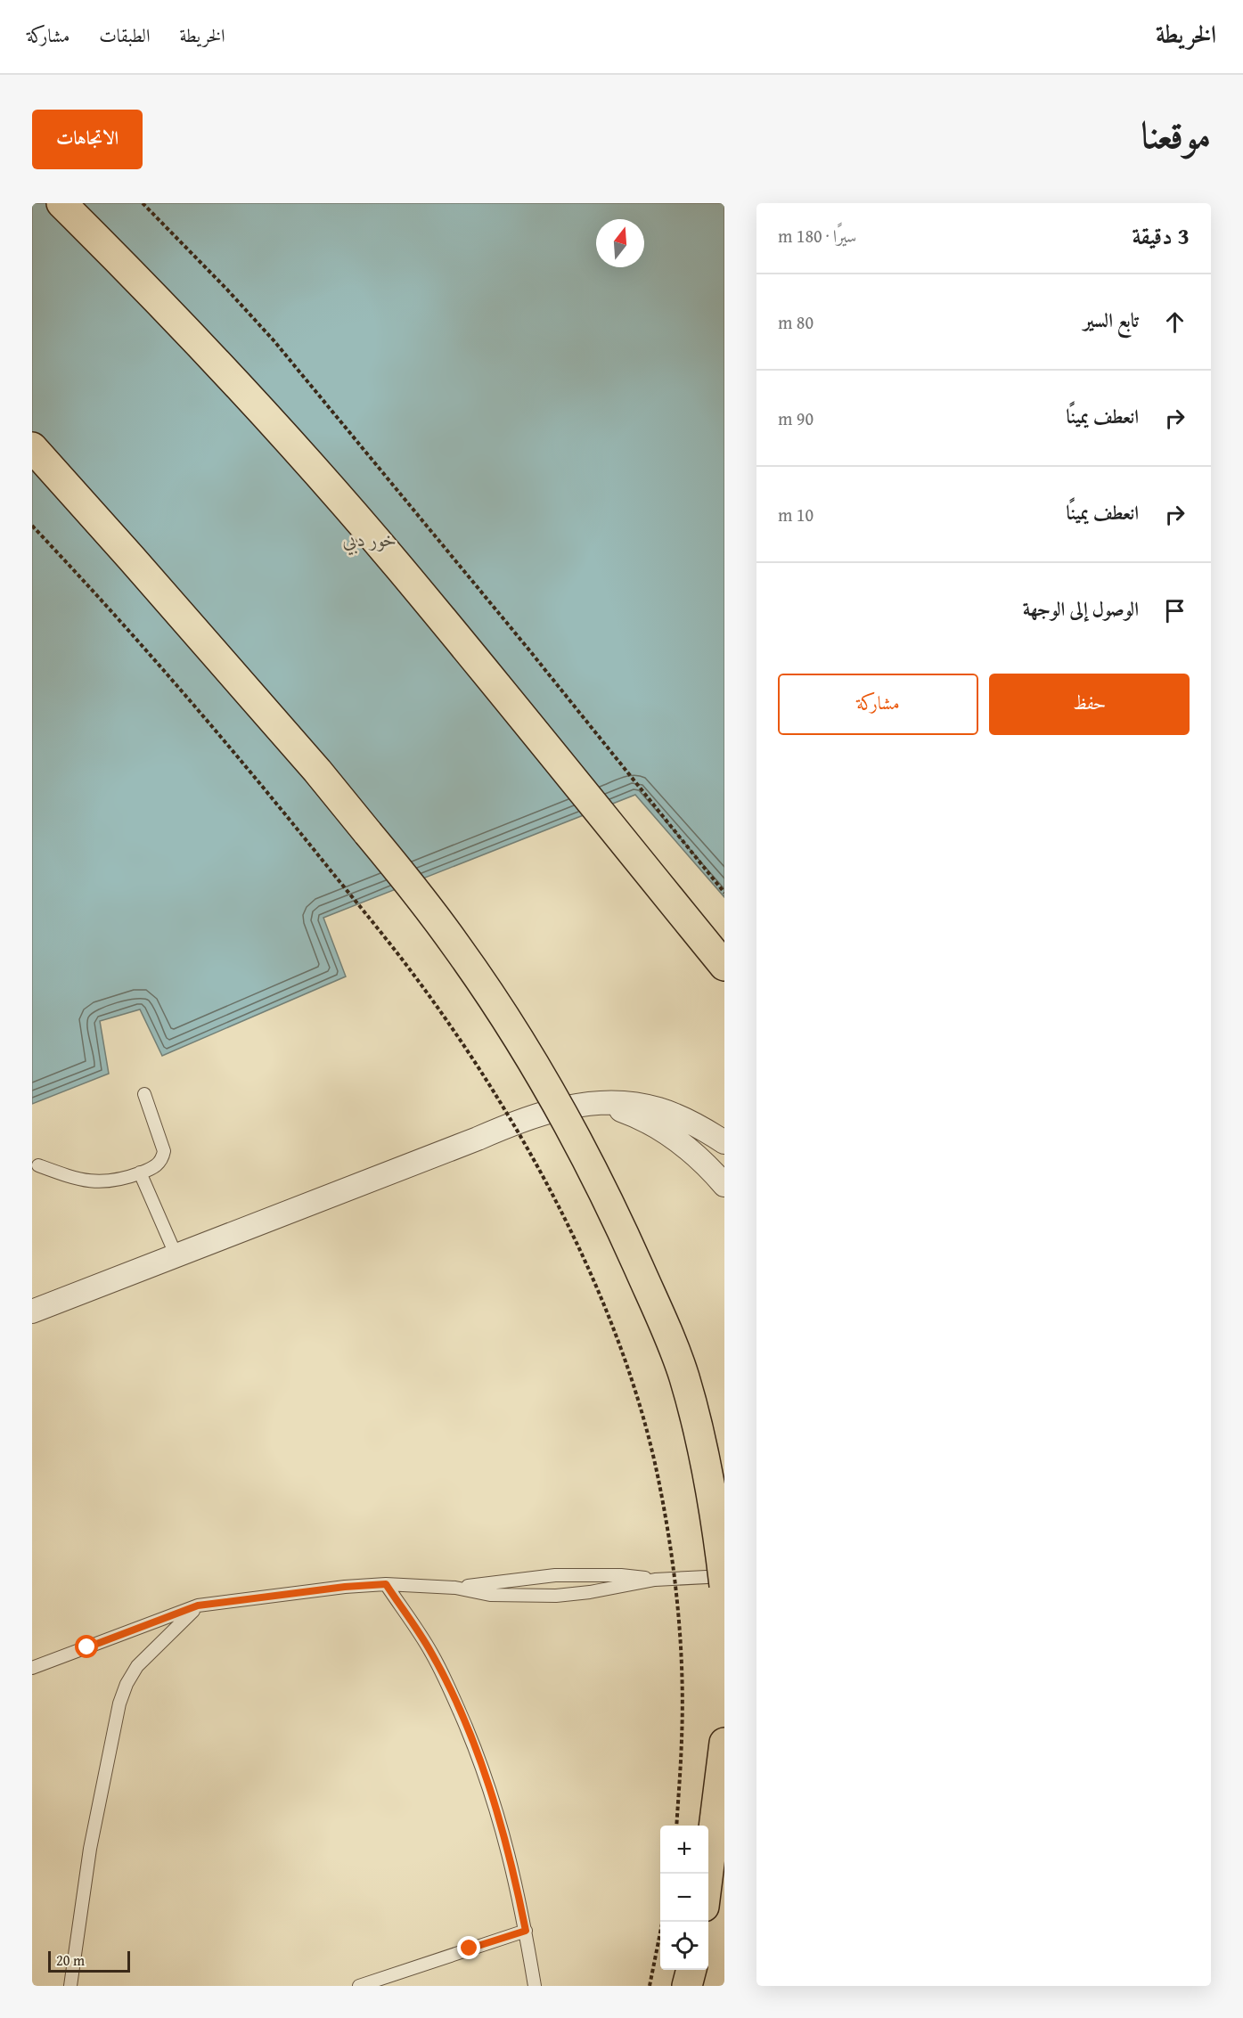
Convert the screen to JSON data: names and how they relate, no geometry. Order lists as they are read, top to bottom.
{
  "water": ["خور دبي"],
  "scale_bar": "20 m",
  "north": "top",
  "page": {
    "header": "الخريطة",
    "nav": ["الخريطة", "الطبقات", "مشاركة"],
    "title": "موقعنا",
    "buttons": [
      "الاتجاهات",
      ["حفظ", "مشاركة"]
    ],
    "heading": ["3 دقيقة", "سيرًا · 180 m"],
    "list": [
      ["تابع السير", "80 m"],
      ["انعطف يمينًا", "90 m"],
      ["انعطف يمينًا", "10 m"],
      "الوصول إلى الوجهة"
    ],
    "map_buttons": ["+", "−"],
    "scale": "20 m"
  }
}
